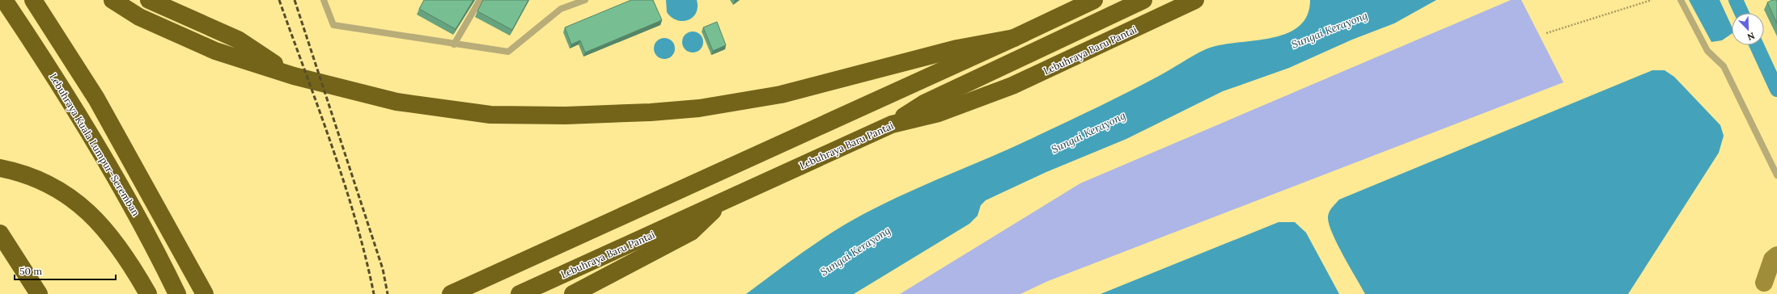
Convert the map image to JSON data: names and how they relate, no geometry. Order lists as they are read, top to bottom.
{
  "streets": {
    "highway": ["Lebuhraya Baru Pantai", "Lebuhraya Kuala Lumpur–Seremban"]
  },
  "water": ["Sungai Kerayong"],
  "scale_bar": "50 m",
  "north": "bottom right"
}
